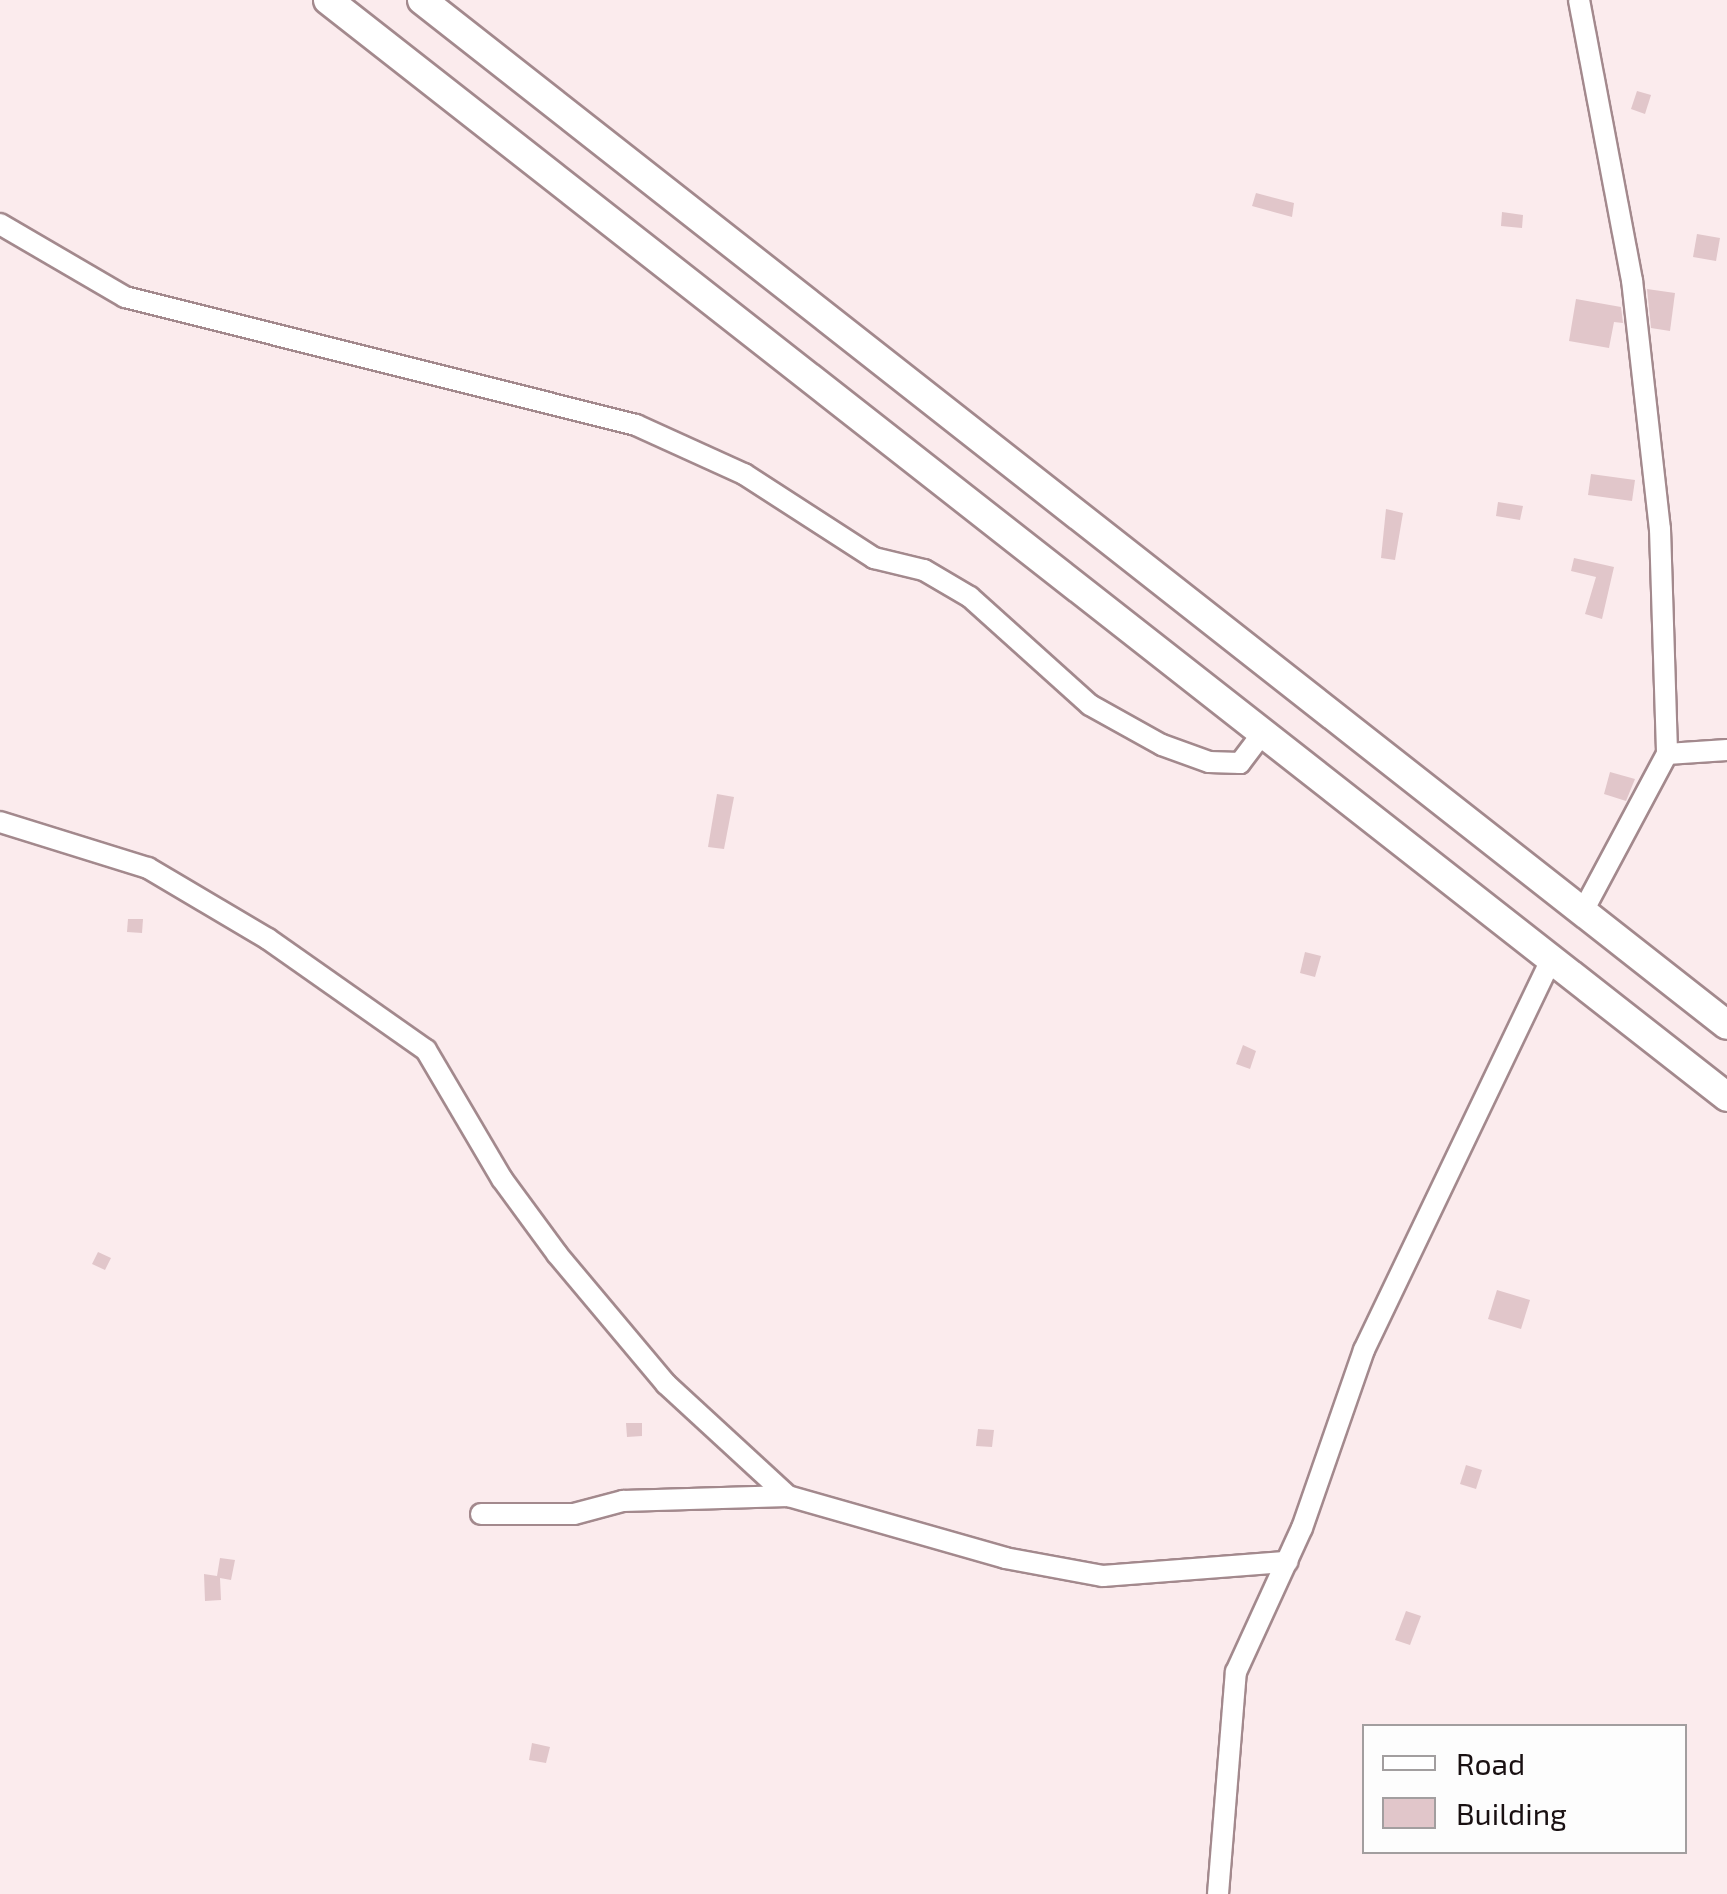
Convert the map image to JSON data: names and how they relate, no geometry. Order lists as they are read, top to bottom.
{
  "legend": ["Road", "Building"]
}
